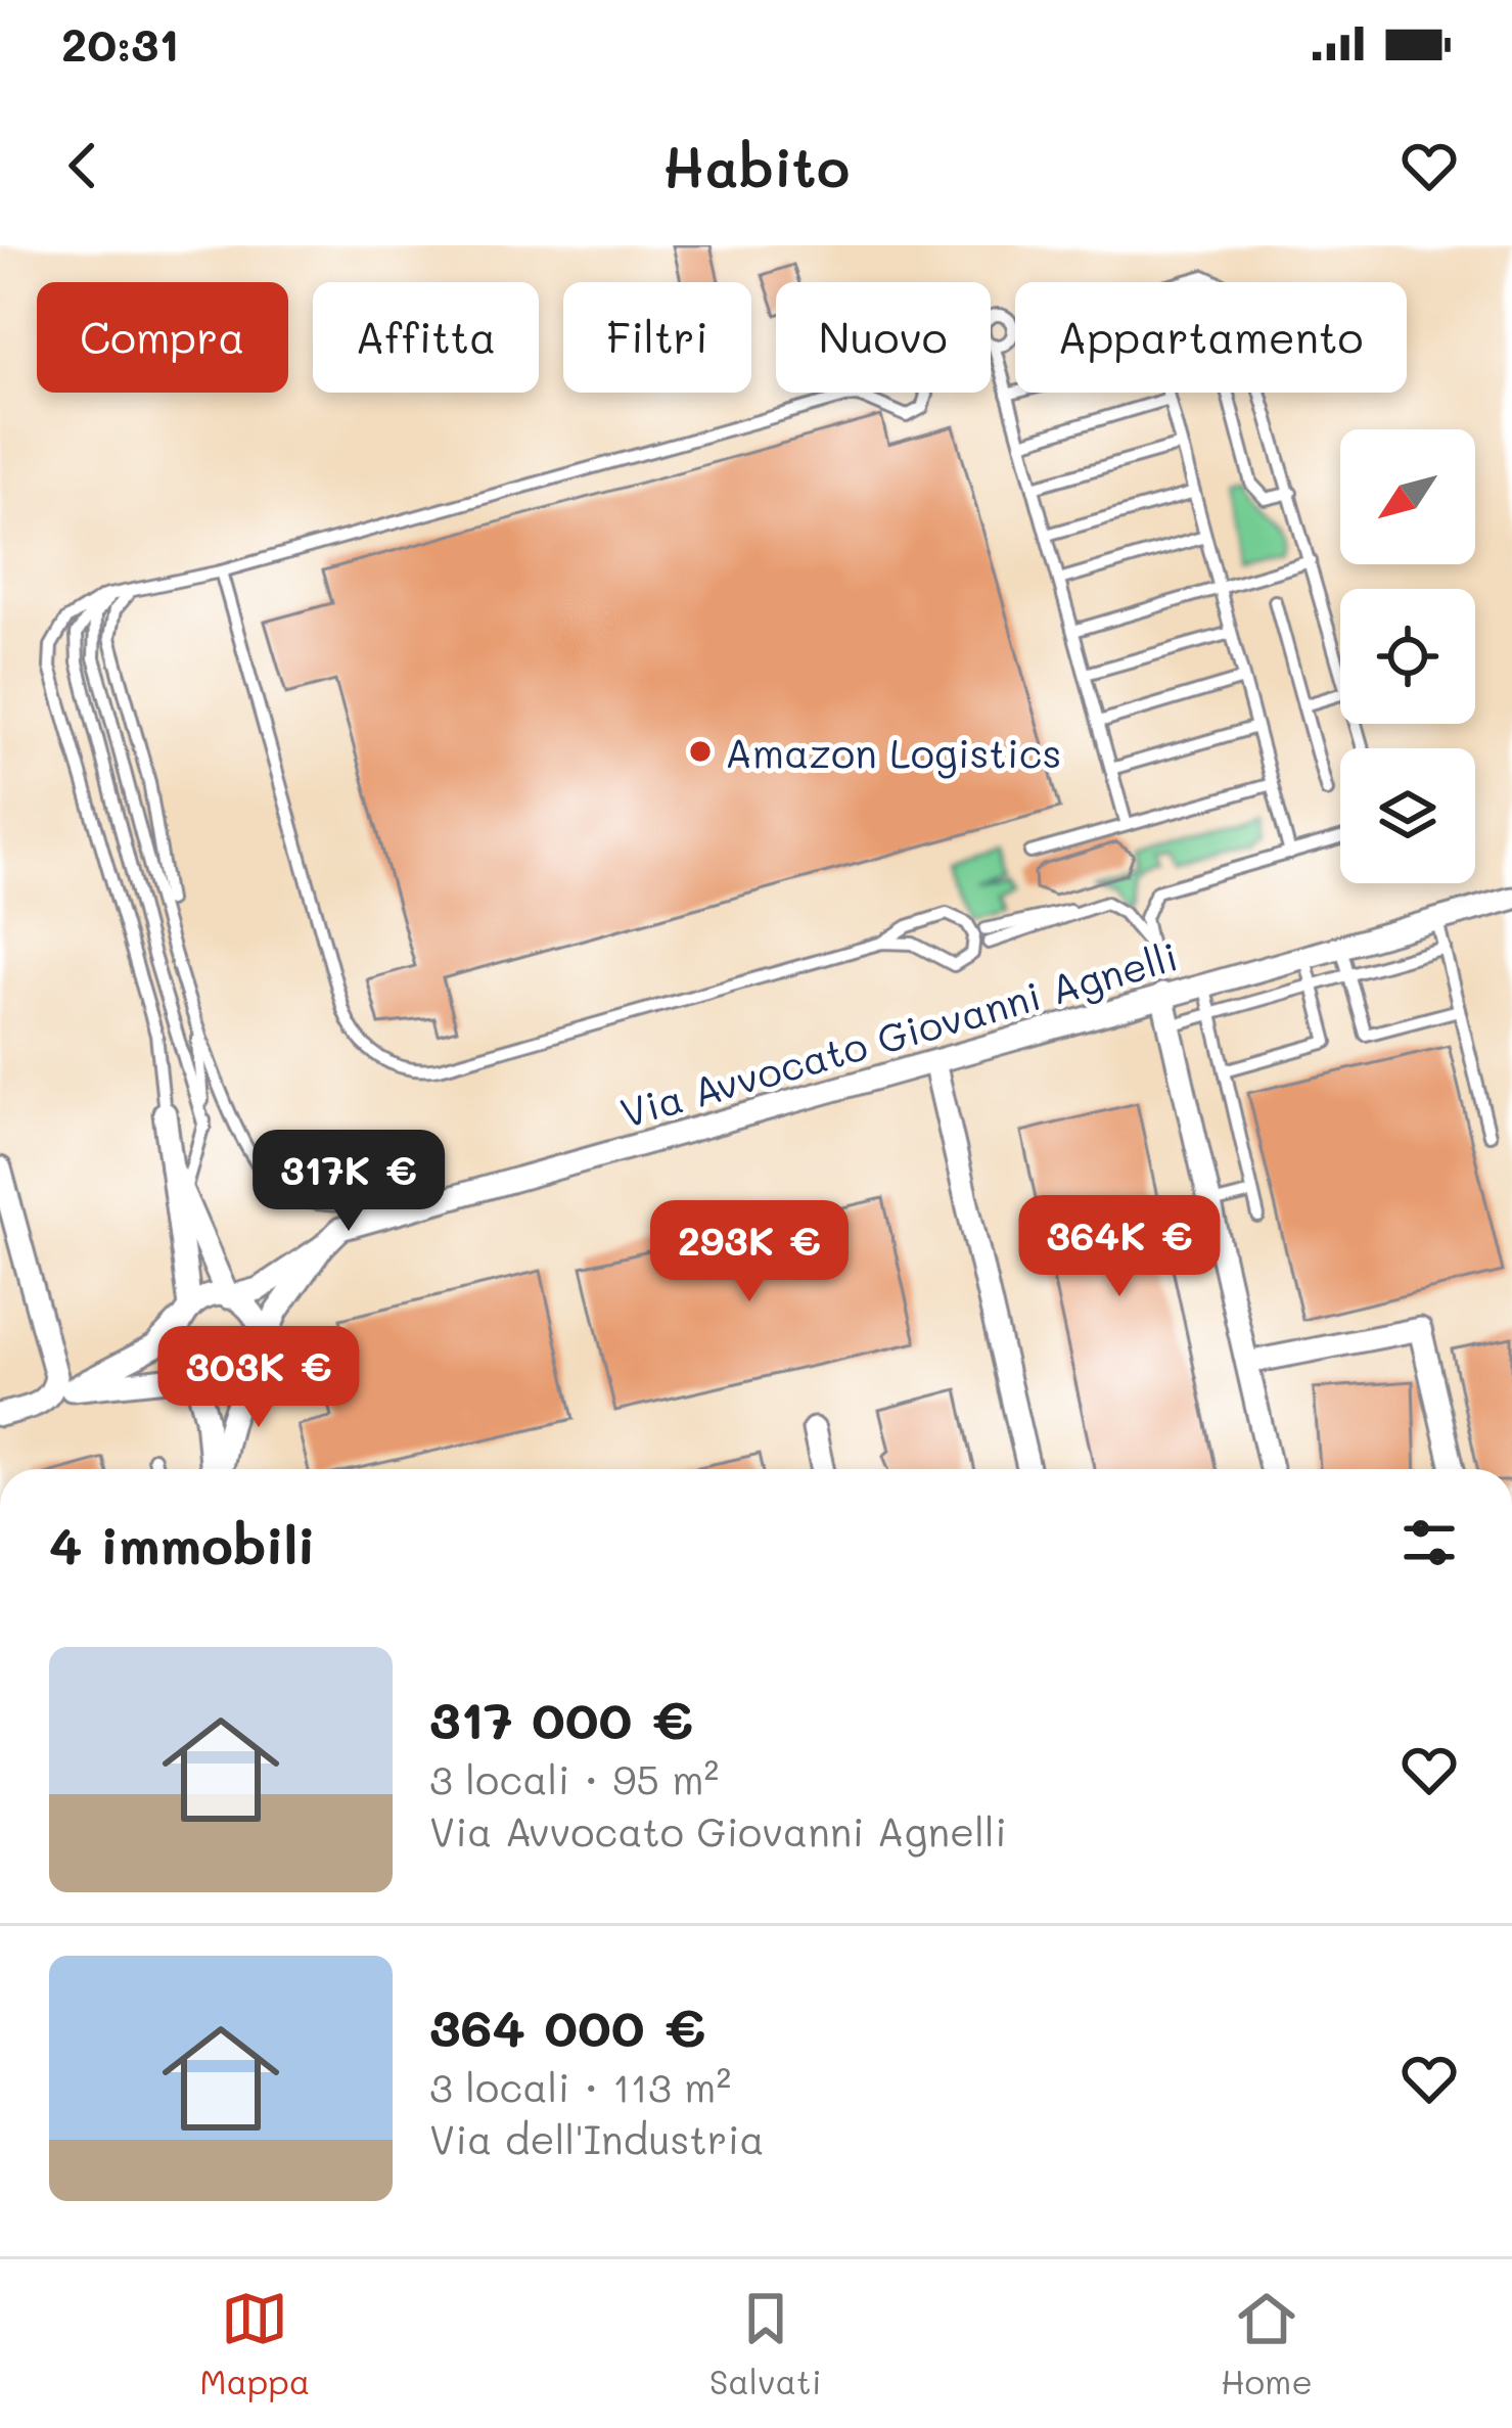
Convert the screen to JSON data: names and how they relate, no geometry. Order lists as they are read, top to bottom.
{
  "streets": {
    "street": ["Via Avvocato Giovanni Agnelli"]
  },
  "places": ["Amazon Logistics"],
  "north": "bottom left",
  "page": {
    "status": "20:31",
    "header": "Habito",
    "chip": [
      "Compra",
      "Affitta",
      "Filtri",
      "Nuovo",
      "Appartamento"
    ],
    "price": [
      "317K €",
      "364K €",
      "293K €",
      "303K €"
    ],
    "heading": "4 immobili",
    "list": [
      {
        "name": "317 000 €",
        "note": "3 locali · 95 m² · Via Avvocato Giovanni Agnelli"
      },
      {
        "name": "364 000 €",
        "note": "3 locali · 113 m² · Via dell'Industria"
      }
    ],
    "tabs": ["Mappa", "Salvati", "Home"]
  }
}
